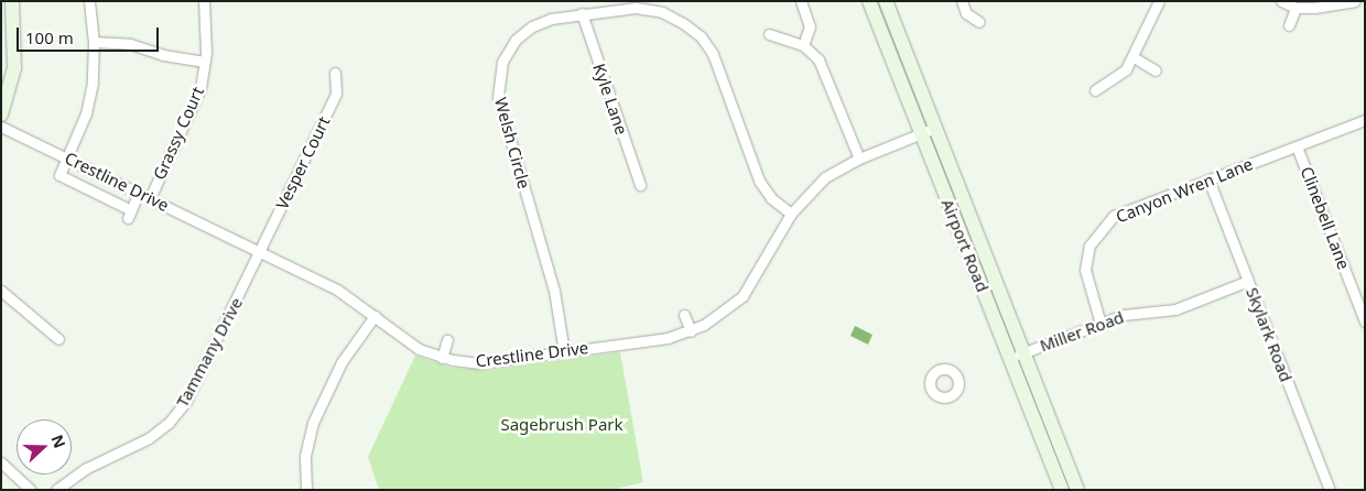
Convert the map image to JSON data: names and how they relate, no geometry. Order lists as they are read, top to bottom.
{
  "streets": {
    "main road": ["Airport Road"],
    "street": [
      "Kyle Lane",
      "Grassy Court",
      "Welsh Circle",
      "Vesper Court",
      "Crestline Drive",
      "Canyon Wren Lane",
      "Clinebell Lane",
      "Miller Road",
      "Skylark Road",
      "Tammany Drive"
    ]
  },
  "crossings": [
    ["Kyle Lane", "Welsh Circle"],
    ["Grassy Court", "Crestline Drive"],
    ["Welsh Circle", "Crestline Drive"],
    ["Vesper Court", "Crestline Drive"],
    ["Vesper Court", "Tammany Drive"],
    ["Crestline Drive", "Airport Road"],
    ["Crestline Drive", "Tammany Drive"],
    ["Canyon Wren Lane", "Clinebell Lane"],
    ["Canyon Wren Lane", "Miller Road"],
    ["Canyon Wren Lane", "Skylark Road"],
    ["Airport Road", "Miller Road"],
    ["Miller Road", "Skylark Road"]
  ],
  "parks": ["Sagebrush Park"],
  "scale_bar": "100 m",
  "north": "right"
}
